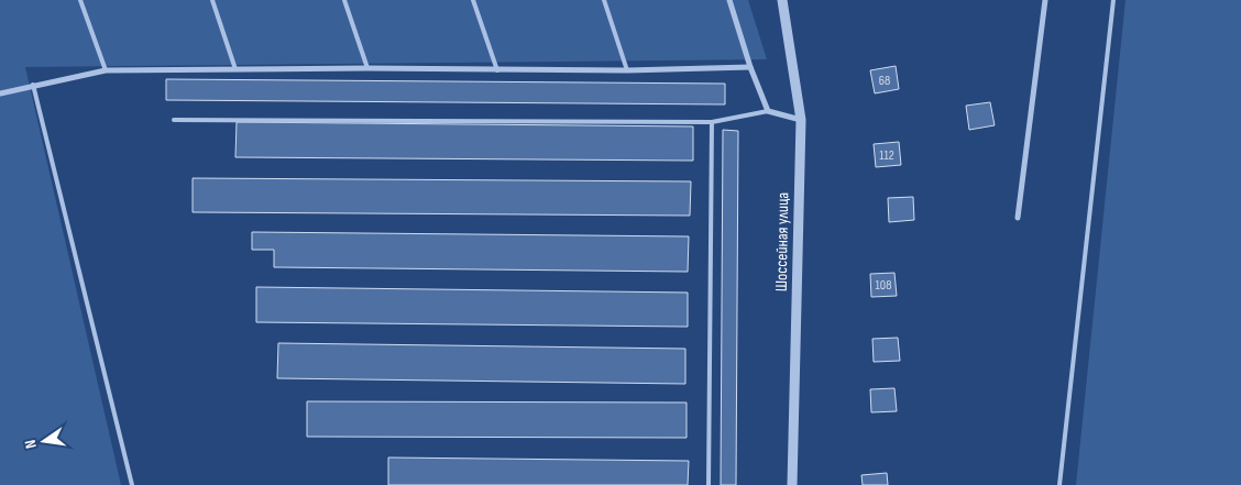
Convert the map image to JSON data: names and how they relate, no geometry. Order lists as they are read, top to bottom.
{
  "streets": {
    "street": ["Шоссейная улица"]
  },
  "house_numbers": ["68", "112", "108"],
  "north": "left"
}
